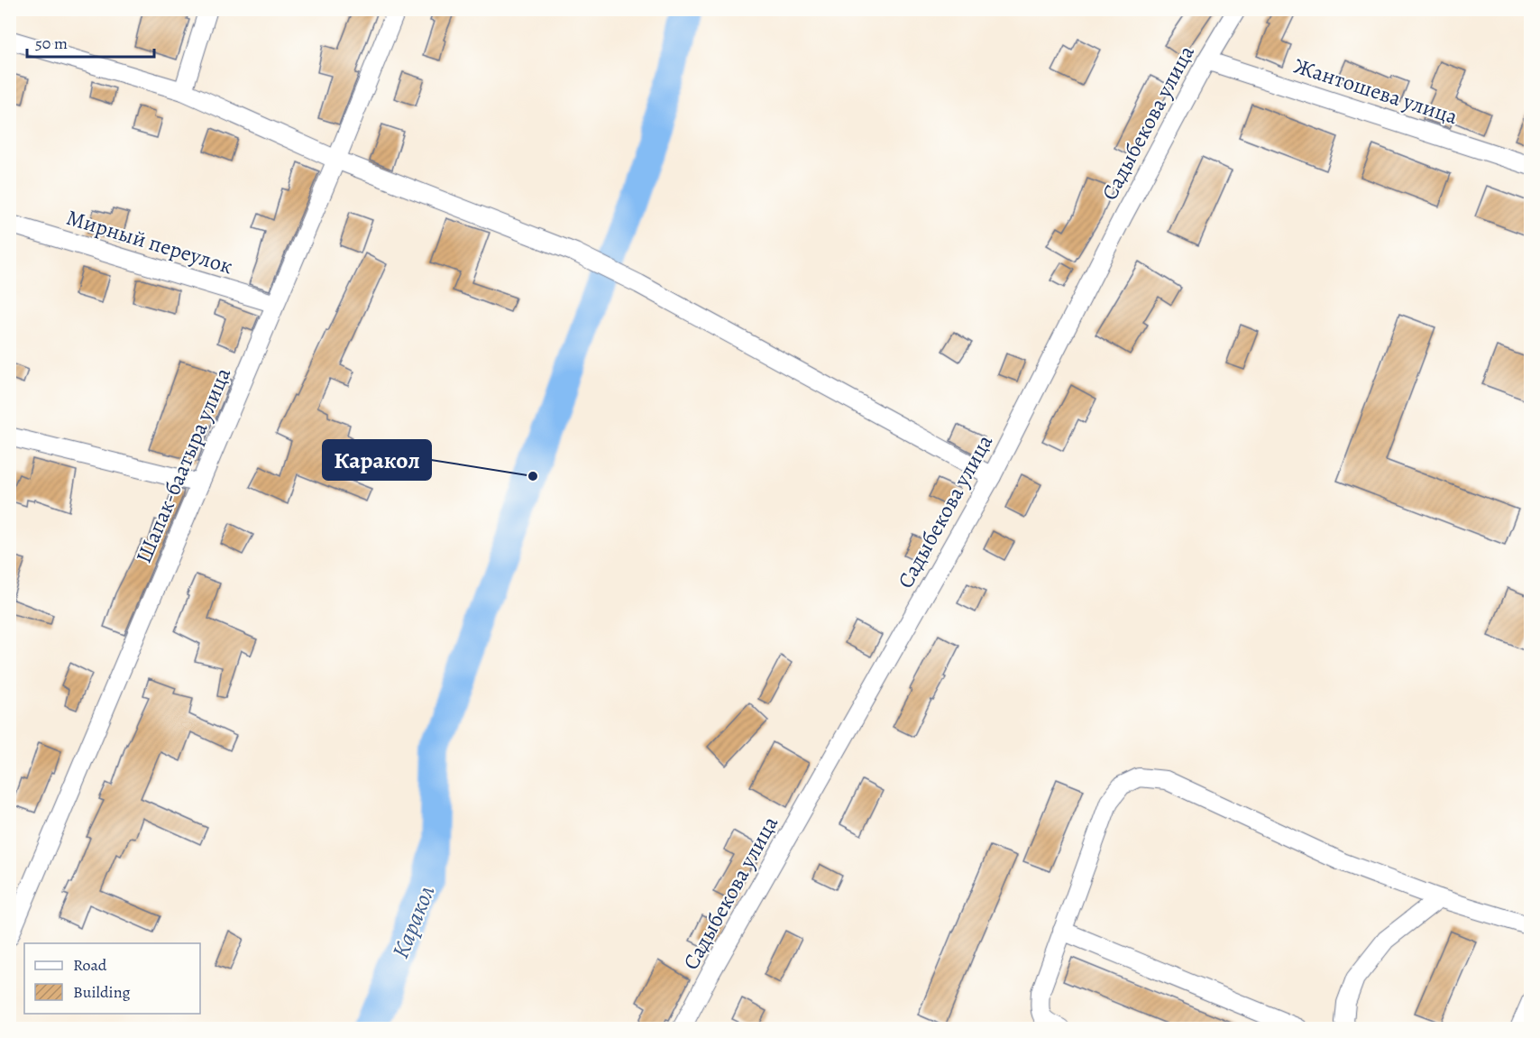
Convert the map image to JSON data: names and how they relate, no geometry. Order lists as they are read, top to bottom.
{
  "streets": {
    "street": [
      "Жантошева улица",
      "Садыбекова улица",
      "Мирный переулок",
      "Шапак-баатыра улица"
    ]
  },
  "crossings": [
    ["Жантошева улица", "Садыбекова улица"],
    ["Мирный переулок", "Шапак-баатыра улица"]
  ],
  "water": ["Каракол"],
  "places": ["Каракол"],
  "legend": ["Road", "Building"],
  "scale_bar": "50 m"
}
